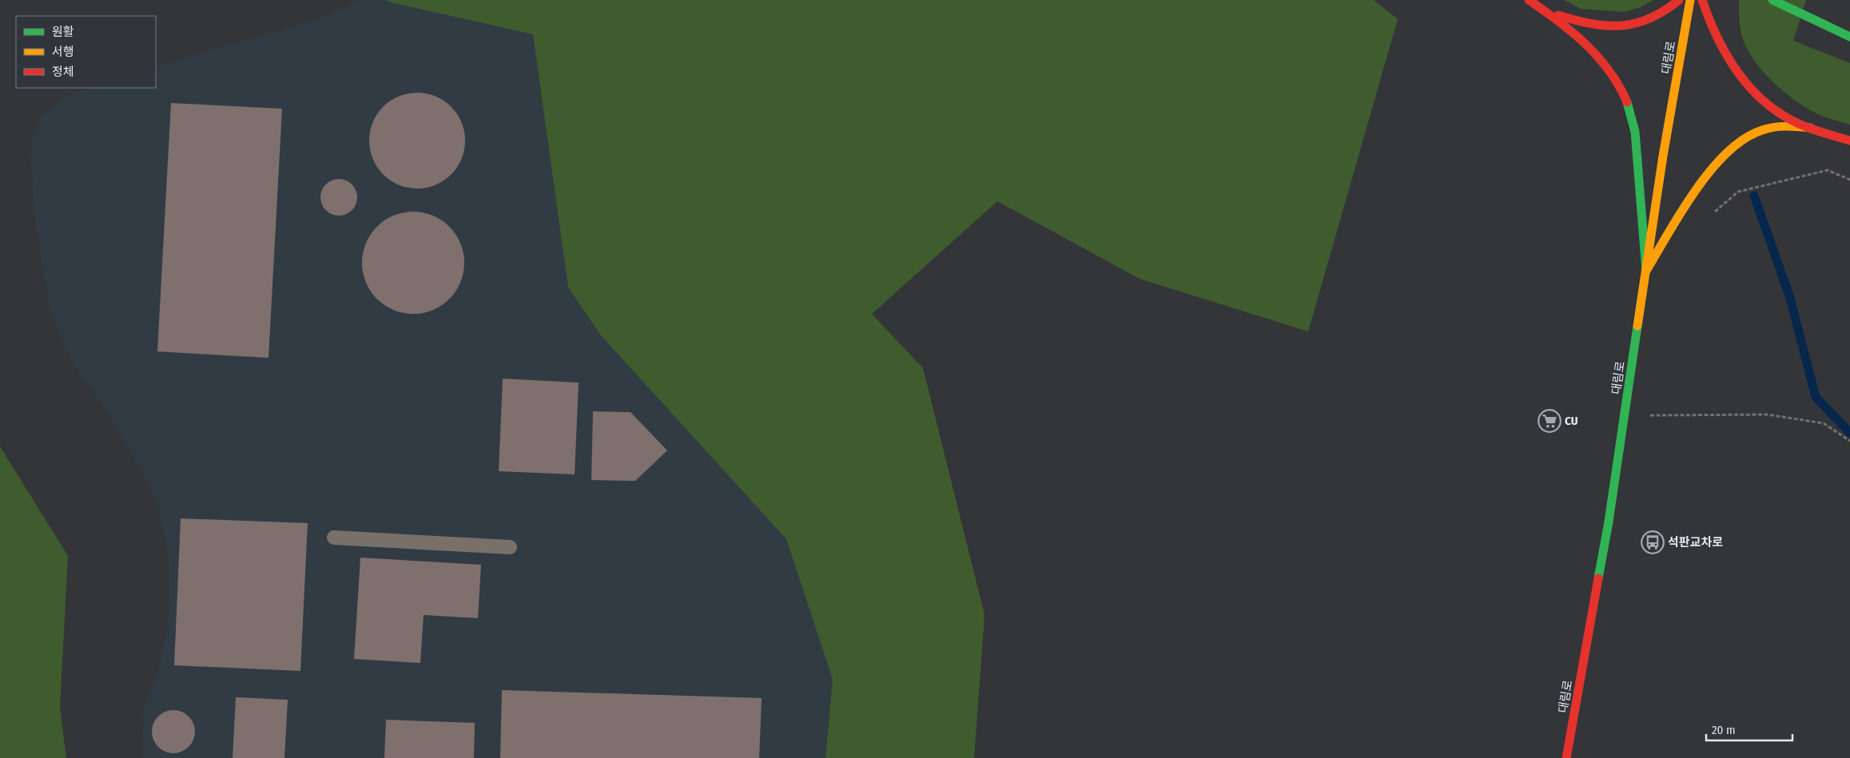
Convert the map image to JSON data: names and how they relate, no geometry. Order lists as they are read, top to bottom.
{
  "streets": {
    "main road": ["대림로"]
  },
  "places": {
    "supermarket": ["CU"],
    "bus stop": ["석판교차로"]
  },
  "legend": ["원활", "서행", "정체"],
  "scale_bar": "20 m"
}
